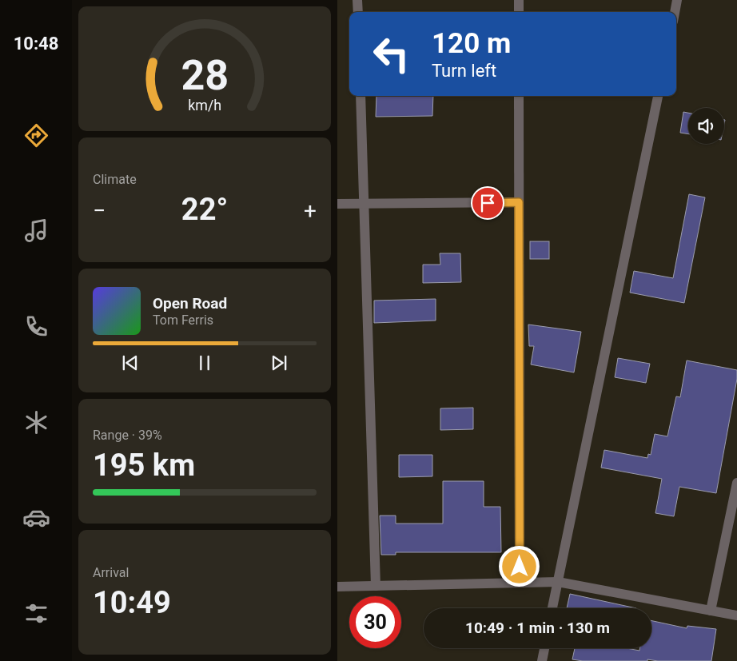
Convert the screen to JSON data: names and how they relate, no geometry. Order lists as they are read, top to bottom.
{
  "page": {
    "tabs": "10:48",
    "turn": ["120 m", "Turn left"],
    "tile": [
      "Climate",
      ["Range · 39%", "195 km"],
      ["Arrival", "10:49"]
    ],
    "heat": ["−", "22°", "+"],
    "song": ["Open Road", "Tom Ferris"],
    "limit": "30",
    "trip": "10:49 · 1 min · 130 m",
    "gauge": ["28", "km/h"]
  }
}
